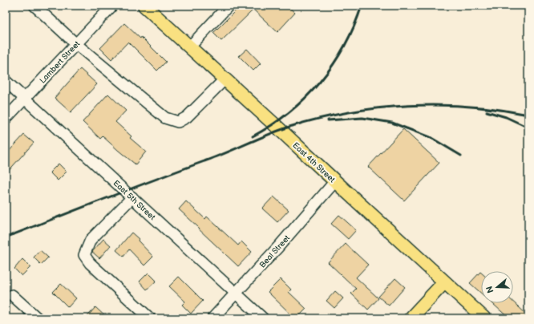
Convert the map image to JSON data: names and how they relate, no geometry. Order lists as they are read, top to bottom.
{
  "streets": {
    "main road": ["East 4th Street"],
    "street": ["Lambert Street", "East 5th Street", "Beal Street"]
  },
  "crossings": [
    ["Lambert Street", "East 5th Street"],
    ["East 4th Street", "Beal Street"],
    ["East 5th Street", "Beal Street"]
  ],
  "north": "left"
}
